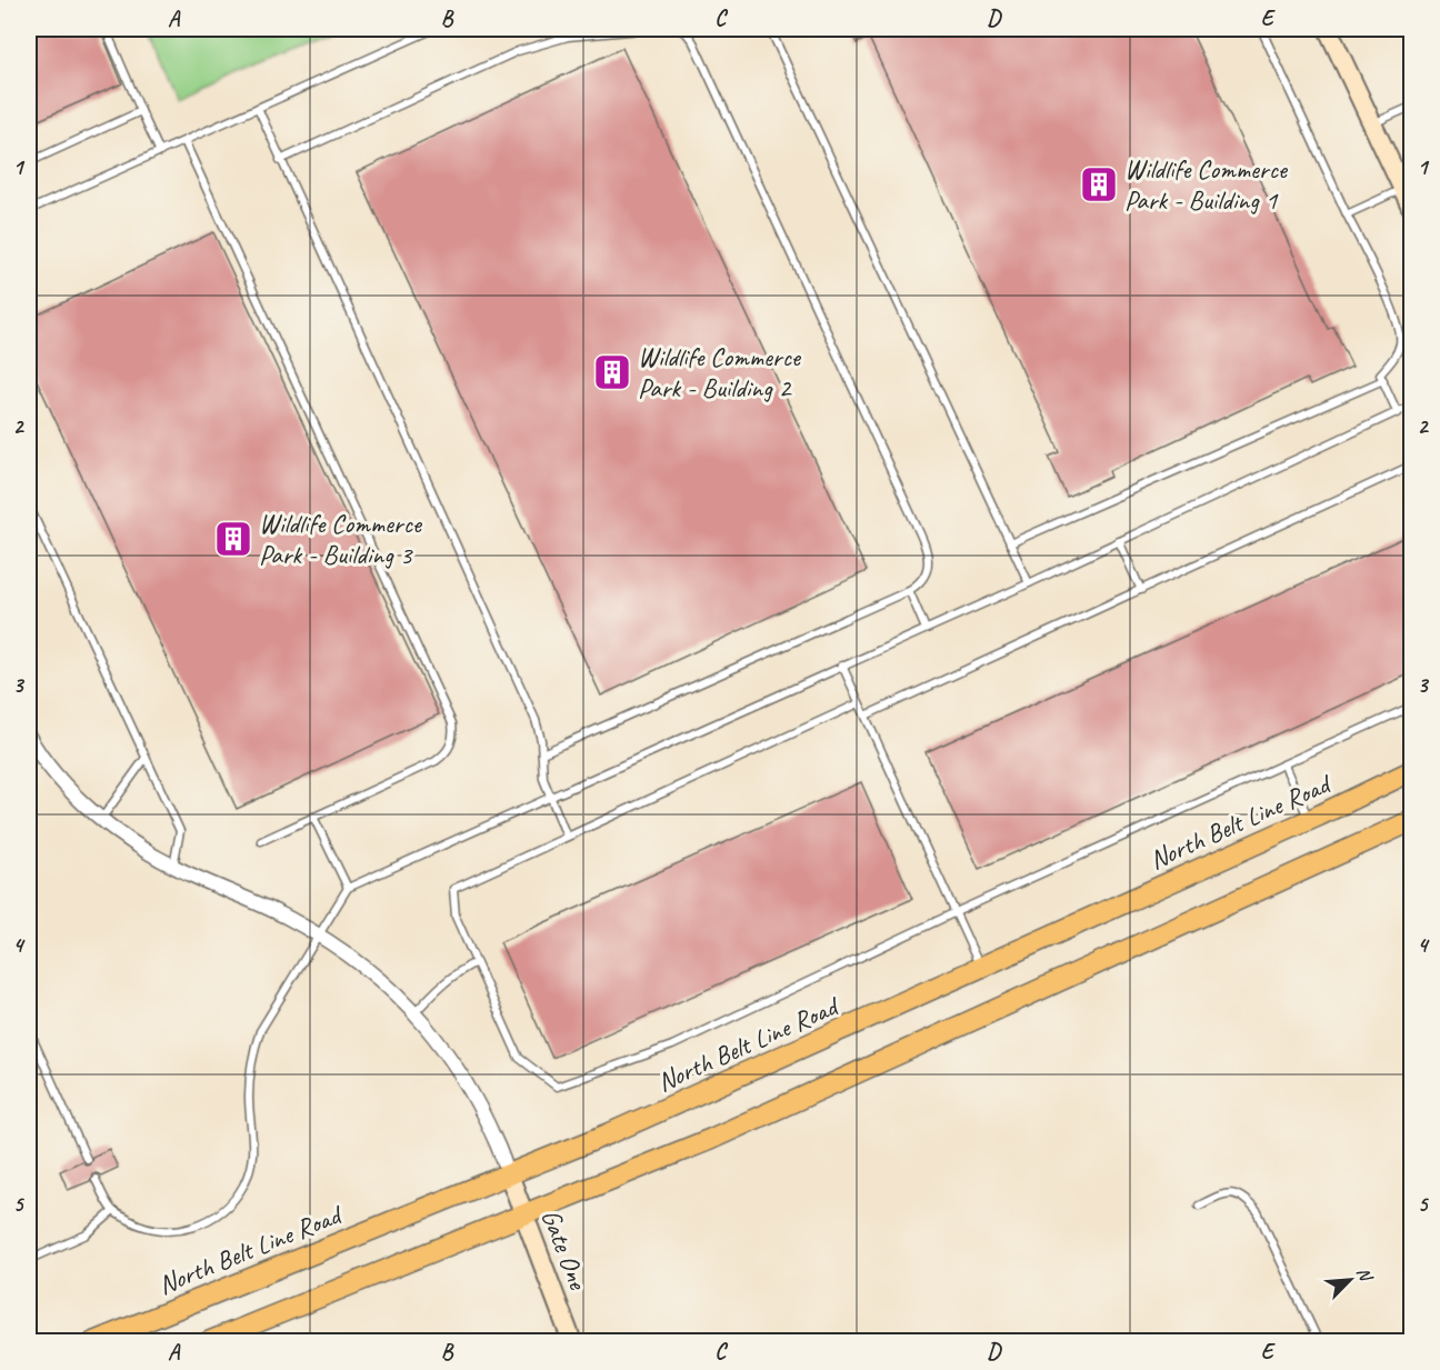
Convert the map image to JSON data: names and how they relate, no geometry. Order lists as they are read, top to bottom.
{
  "streets": {
    "main road": ["North Belt Line Road"],
    "street": ["Gate One"]
  },
  "crossings": [
    ["North Belt Line Road", "Gate One"]
  ],
  "places": {
    "building": ["Wildlife Commerce Park - Building 1", "Wildlife Commerce Park - Building 2", "Wildlife Commerce Park - Building 3"]
  },
  "north": "top right",
  "grid": {
    "columns": [
      "A",
      "B",
      "C",
      "D",
      "E"
    ],
    "rows": [
      "1",
      "2",
      "3",
      "4",
      "5"
    ]
  }
}
